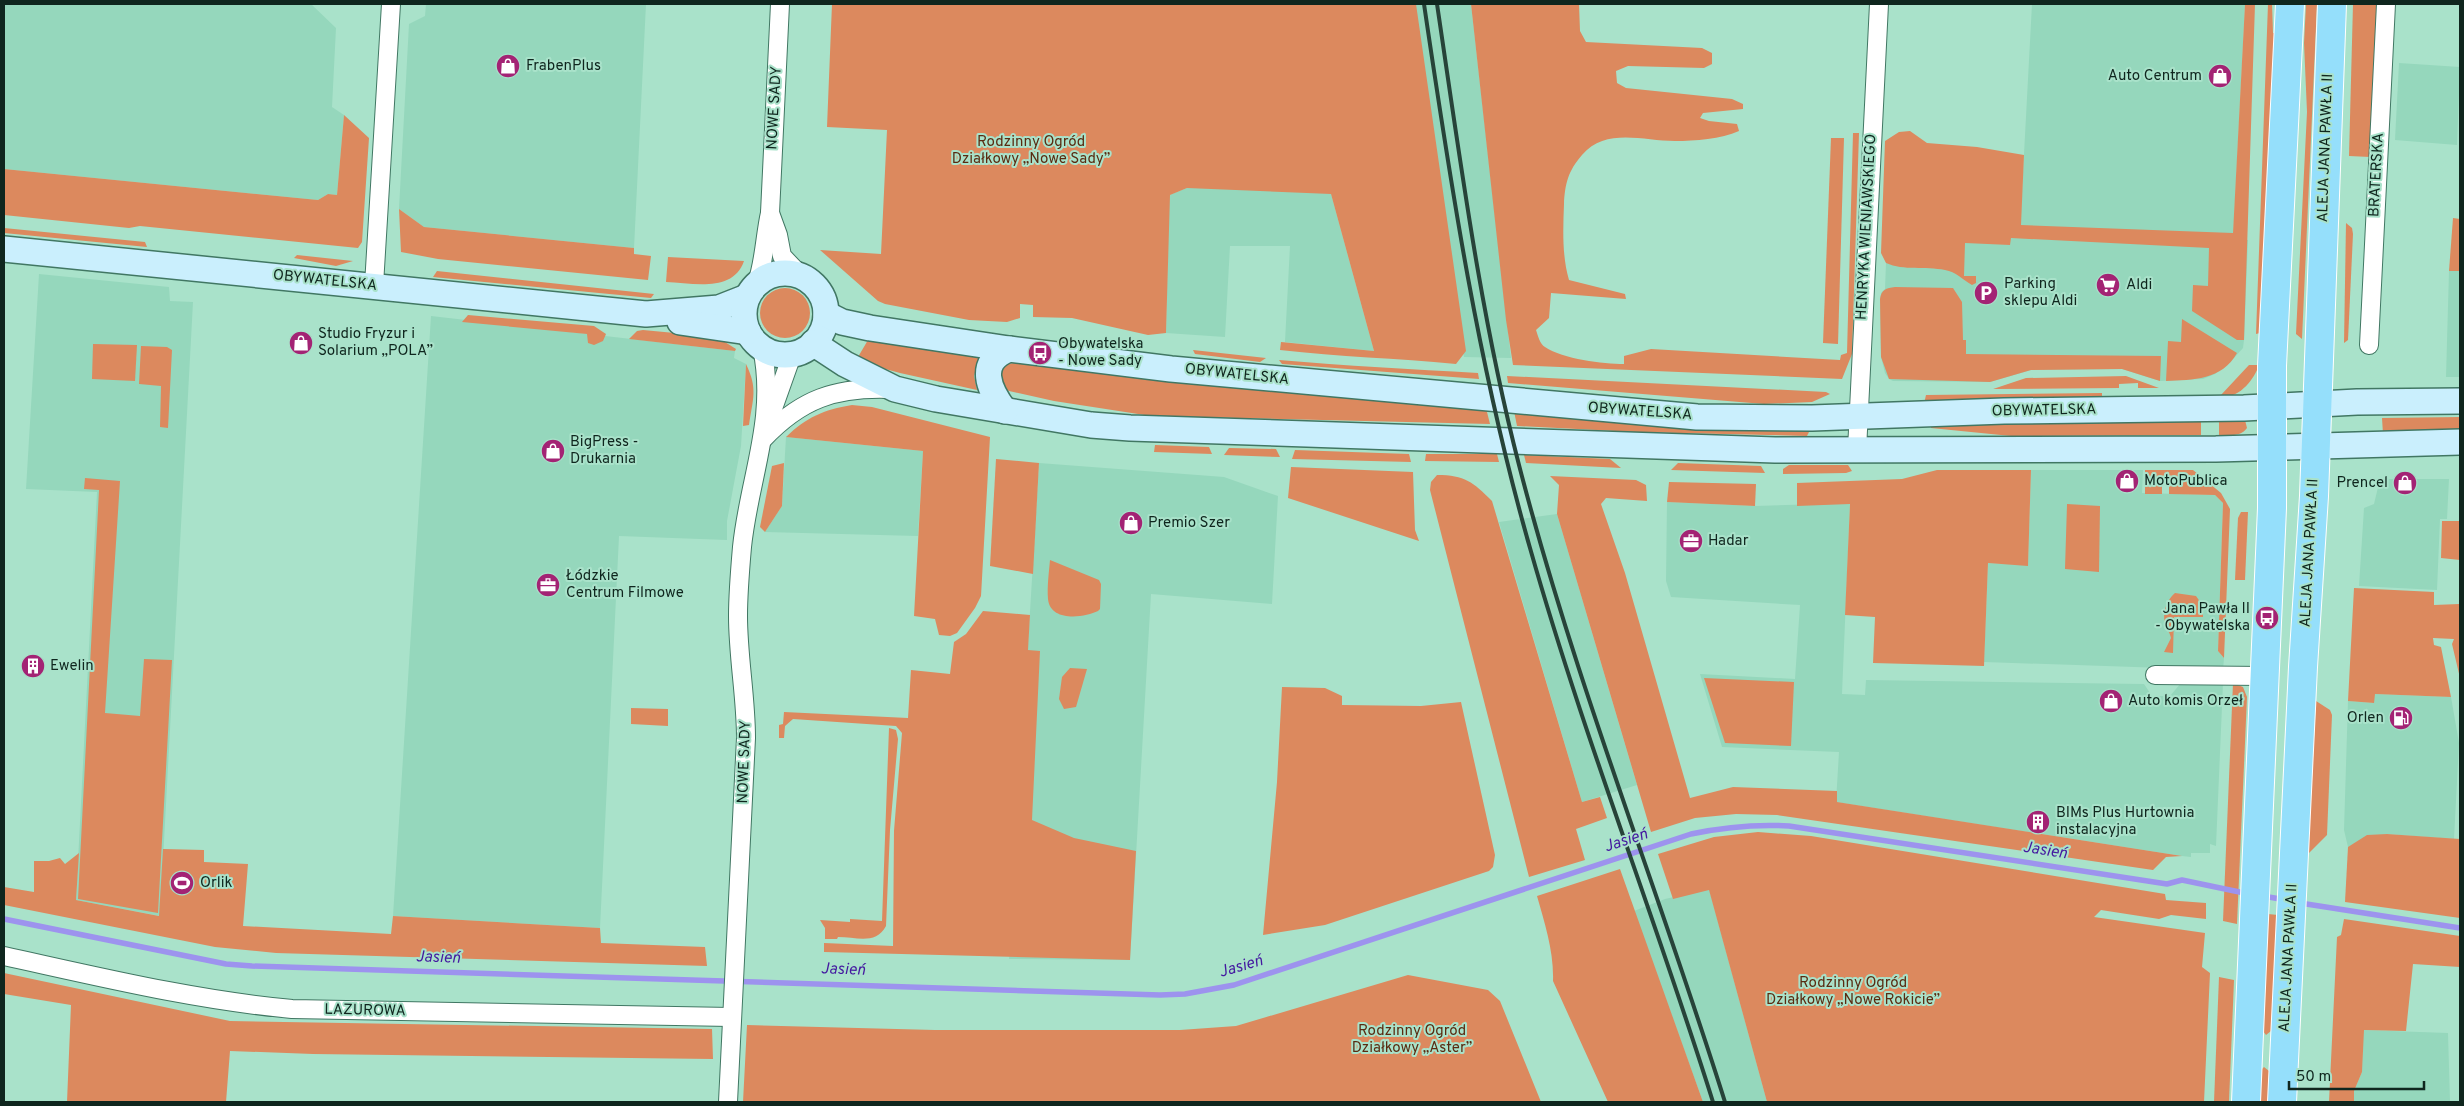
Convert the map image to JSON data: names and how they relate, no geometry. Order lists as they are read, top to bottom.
{
  "streets": {
    "main road": ["ALEJA JANA PAWŁA II", "OBYWATELSKA"],
    "street": [
      "NOWE SADY",
      "BRATERSKA",
      "HENRYKA WIENIAWSKIEGO",
      "LAZUROWA"
    ]
  },
  "crossings": [
    ["NOWE SADY", "OBYWATELSKA"],
    ["NOWE SADY", "LAZUROWA"],
    ["ALEJA JANA PAWŁA II", "OBYWATELSKA"],
    ["HENRYKA WIENIAWSKIEGO", "OBYWATELSKA"]
  ],
  "water": ["Jasień"],
  "parks": ["Rodzinny Ogród Działkowy „Nowe Sady”", "Rodzinny Ogród Działkowy „Nowe Rokicie”", "Rodzinny Ogród Działkowy „Aster”"],
  "places": {
    "shop": [
      "FrabenPlus",
      "Auto Centrum",
      "Studio Fryzur i Solarium „POLA”",
      "BigPress - Drukarnia",
      "MotoPublica",
      "Prencel",
      "Premio Szer",
      "Auto komis Orzeł"
    ],
    "supermarket": ["Aldi"],
    "parking": ["Parking sklepu Aldi"],
    "bus stop": ["Obywatelska - Nowe Sady", "Jana Pawła II - Obywatelska"],
    "office": ["Hadar", "Łódzkie Centrum Filmowe"],
    "building": ["Ewelin", "BIMs Plus Hurtownia instalacyjna"],
    "fuel station": ["Orlen"],
    "sports": ["Orlik"]
  },
  "scale_bar": "50 m"
}
